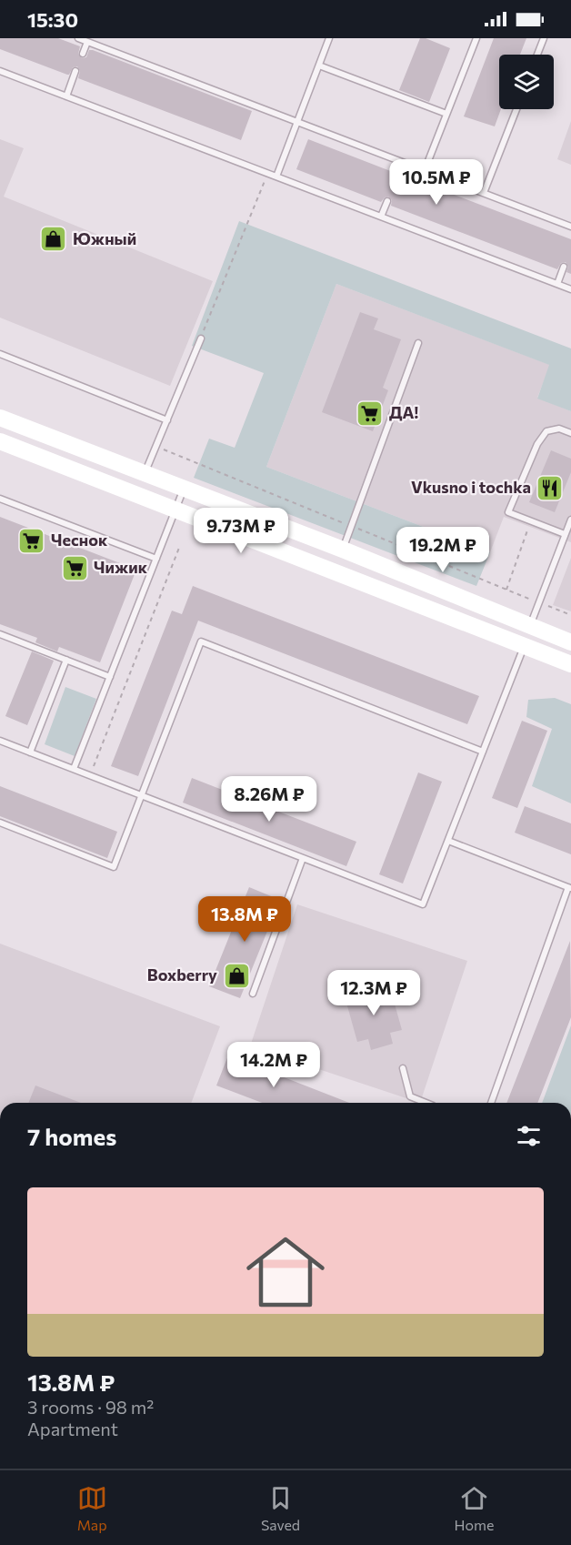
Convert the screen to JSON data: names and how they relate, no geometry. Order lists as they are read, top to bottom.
{
  "places": {
    "shop": ["Южный", "Boxberry"],
    "supermarket": ["ДА!", "Чеснок", "Чижик"],
    "restaurant": ["Vkusno i tochka"]
  },
  "page": {
    "status": "15:30",
    "price": [
      "10.5M ₽",
      "9.73M ₽",
      "19.2M ₽",
      "8.26M ₽",
      "13.8M ₽",
      "12.3M ₽",
      "14.2M ₽"
    ],
    "heading": "7 homes",
    "list": [
      {
        "name": "13.8M ₽",
        "note": "3 rooms · 98 m² · Apartment"
      }
    ],
    "tabs": ["Map", "Saved", "Home"]
  }
}
